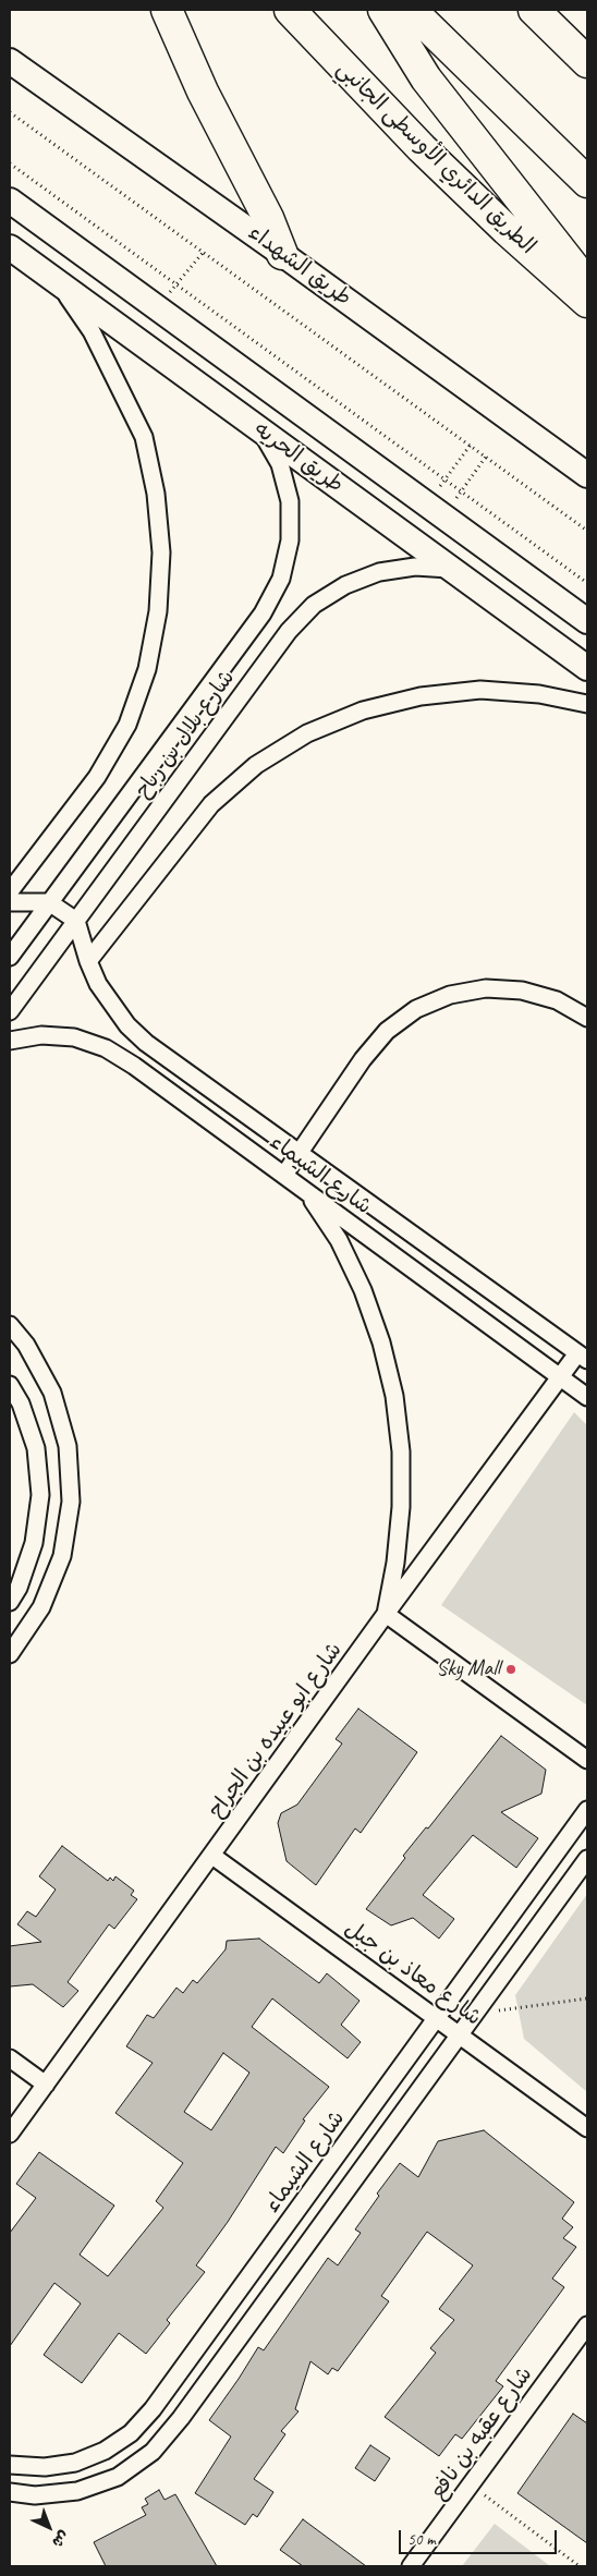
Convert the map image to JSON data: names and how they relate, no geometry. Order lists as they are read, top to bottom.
{
  "streets": {
    "highway": ["الطريق الدائري الأوسطى الجانبي"],
    "street": [
      "طريق الشهداء",
      "طريق الحريه",
      "شارع بلال بن رباح",
      "شارع الشيماء",
      "شارع ابو عبيده بن الجراح",
      "شارع معاذ بن جبل",
      "شارع عقبه بن نافع"
    ]
  },
  "crossings": [
    ["طريق الحريه", "شارع بلال بن رباح"],
    ["شارع بلال بن رباح", "شارع الشيماء"],
    ["شارع الشيماء", "شارع ابو عبيده بن الجراح"],
    ["شارع الشيماء", "شارع معاذ بن جبل"],
    ["شارع ابو عبيده بن الجراح", "شارع معاذ بن جبل"]
  ],
  "places": ["Sky Mall"],
  "scale_bar": "50 m",
  "north": "bottom right"
}
